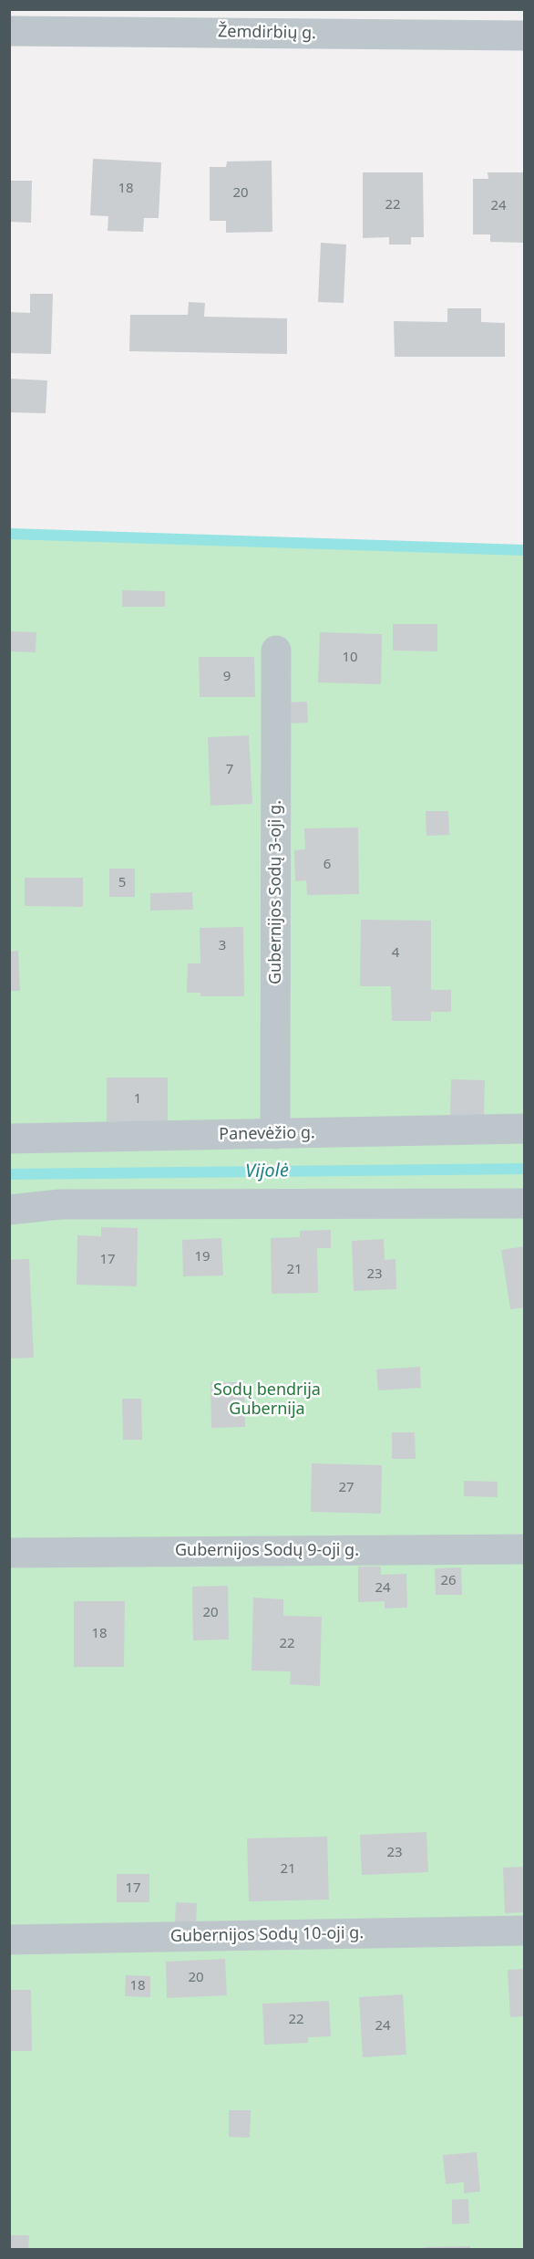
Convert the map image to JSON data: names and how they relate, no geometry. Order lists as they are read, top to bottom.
{
  "streets": {
    "street": [
      "Žemdirbių g.",
      "Gubernijos Sodų 3-oji g.",
      "Panevėžio g.",
      "Gubernijos Sodų 9-oji g.",
      "Gubernijos Sodų 10-oji g."
    ]
  },
  "crossings": [
    ["Gubernijos Sodų 3-oji g.", "Panevėžio g."]
  ],
  "water": ["Vijolė"],
  "parks": ["Sodų bendrija Gubernija"],
  "house_numbers": [
    "18",
    "20",
    "22",
    "24",
    "10",
    "9",
    "7",
    "6",
    "5",
    "3",
    "4",
    "1",
    "19",
    "17",
    "21",
    "23",
    "27",
    "26",
    "24",
    "20",
    "18",
    "22",
    "23",
    "21",
    "17",
    "20",
    "18",
    "22",
    "24"
  ]
}
